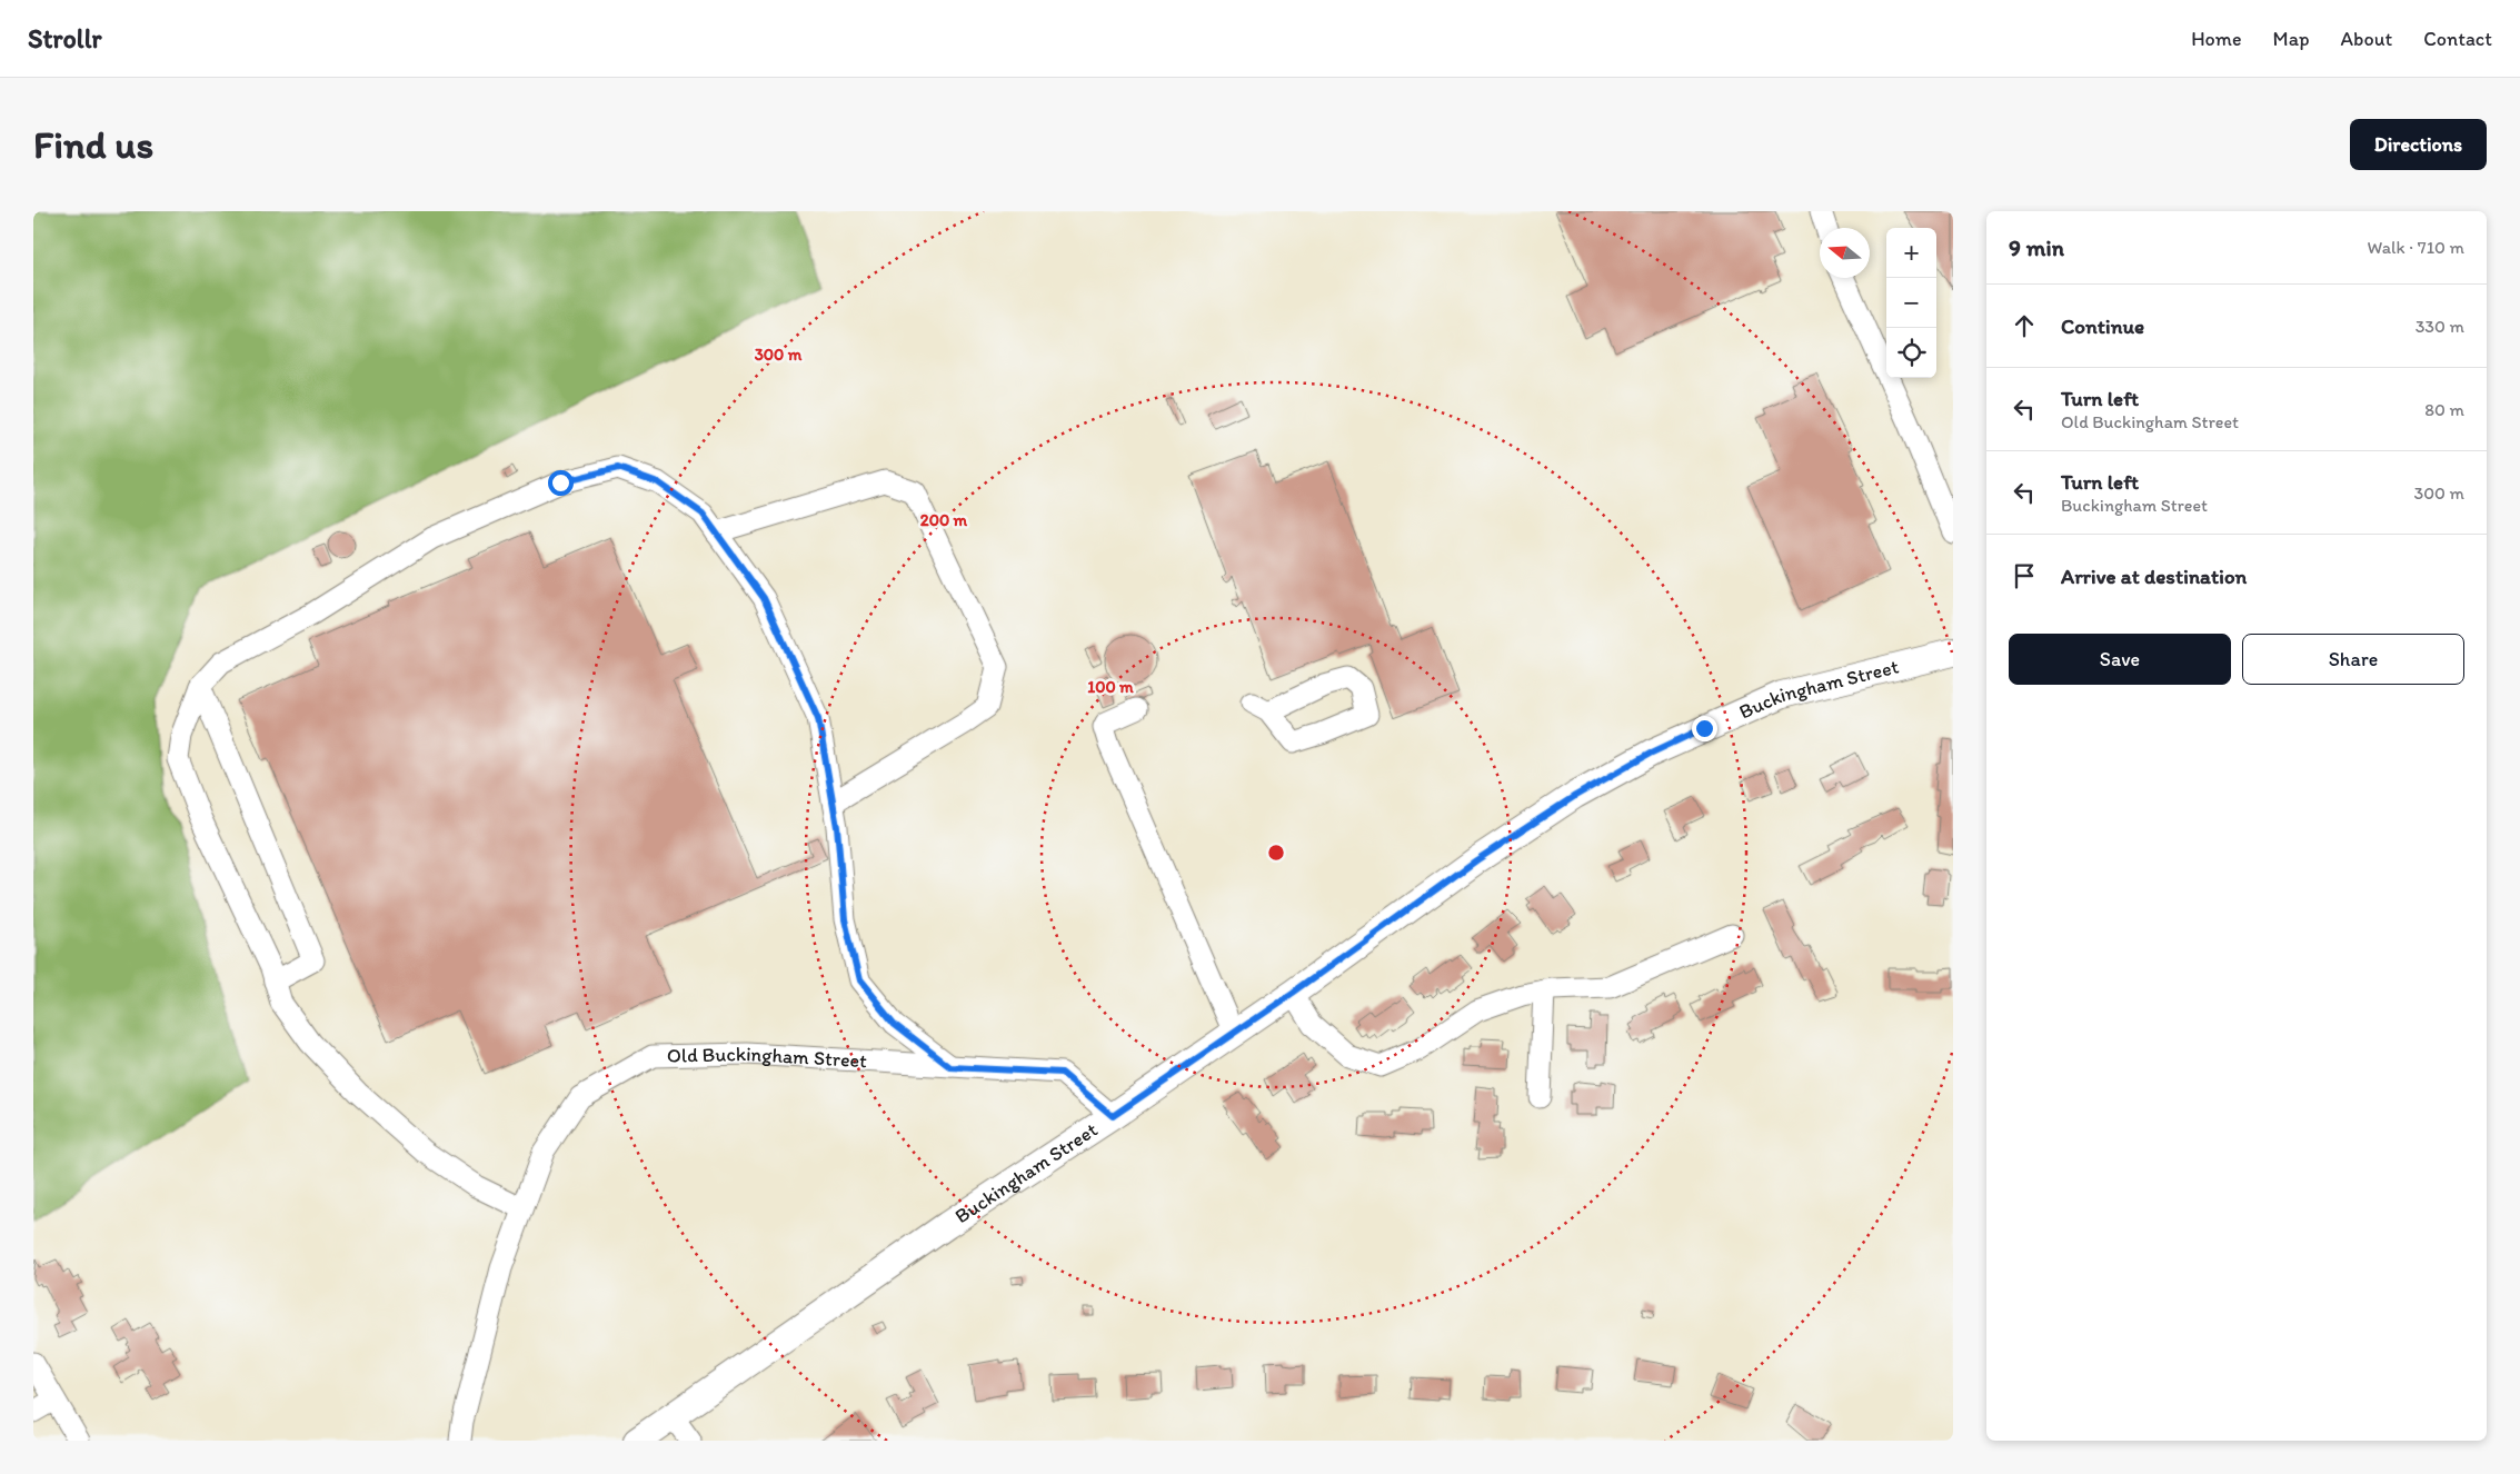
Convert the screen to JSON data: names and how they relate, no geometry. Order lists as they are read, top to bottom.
{
  "streets": {
    "main road": ["Buckingham Street"],
    "street": ["Old Buckingham Street"]
  },
  "crossings": [
    ["Buckingham Street", "Old Buckingham Street"]
  ],
  "north": "left",
  "page": {
    "header": "Strollr",
    "nav": [
      "Home",
      "Map",
      "About",
      "Contact"
    ],
    "buttons": [
      "Directions",
      ["Save", "Share"]
    ],
    "title": "Find us",
    "heading": ["9 min", "Walk · 710 m"],
    "map_buttons": ["+", "−"],
    "list": [
      ["Continue", "330 m"],
      ["Turn left", "Old Buckingham Street", "80 m"],
      ["Turn left", "Buckingham Street", "300 m"],
      "Arrive at destination"
    ]
  },
  "rings": ["300 m", "200 m", "100 m"]
}
